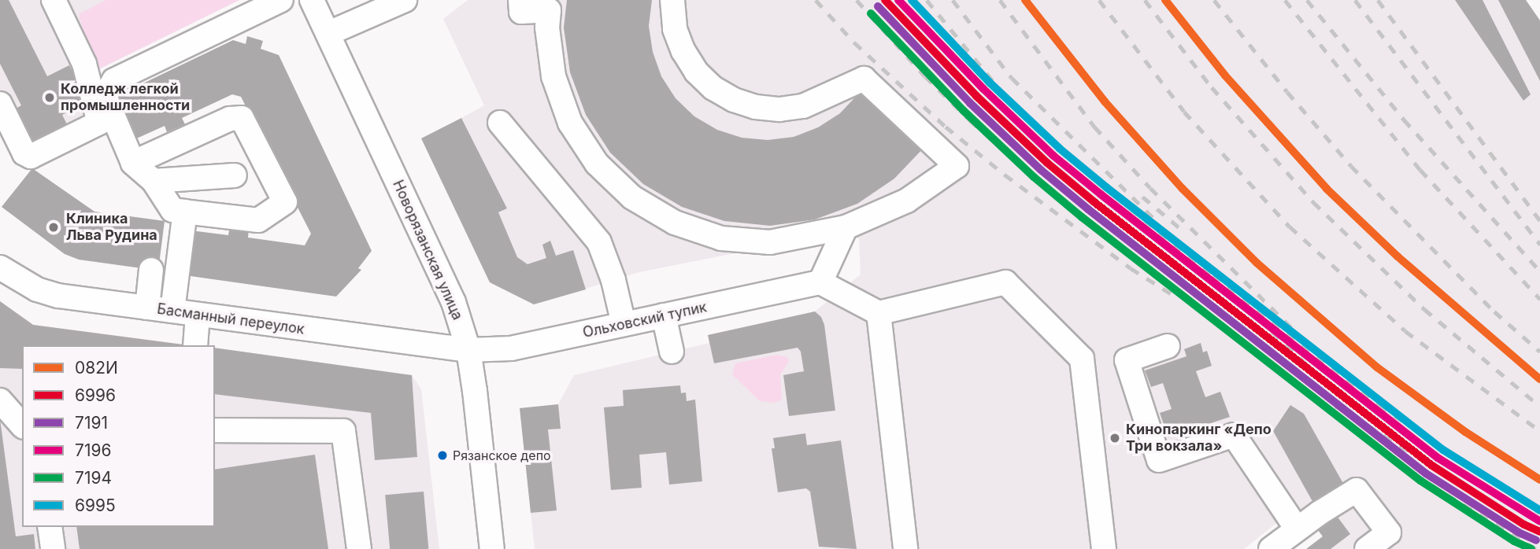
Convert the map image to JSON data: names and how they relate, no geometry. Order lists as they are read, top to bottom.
{
  "streets": {
    "street": ["Новорязанская улица", "Басманный переулок", "Ольховский тупик"]
  },
  "crossings": [
    ["Новорязанская улица", "Басманный переулок"],
    ["Новорязанская улица", "Ольховский тупик"],
    ["Басманный переулок", "Ольховский тупик"]
  ],
  "places": [
    "Колледж легкой промышленности",
    "Клиника Льва Рудина",
    "Кинопаркинг «Депо Три вокзала»",
    "Рязанское депо"
  ],
  "lines": [
    "transit line 082И",
    "transit line 6996",
    "transit line 7196",
    "transit line 6995",
    "transit line 7191",
    "transit line 7194"
  ],
  "legend": [
    "082И",
    "6996",
    "7191",
    "7196",
    "7194",
    "6995"
  ]
}
